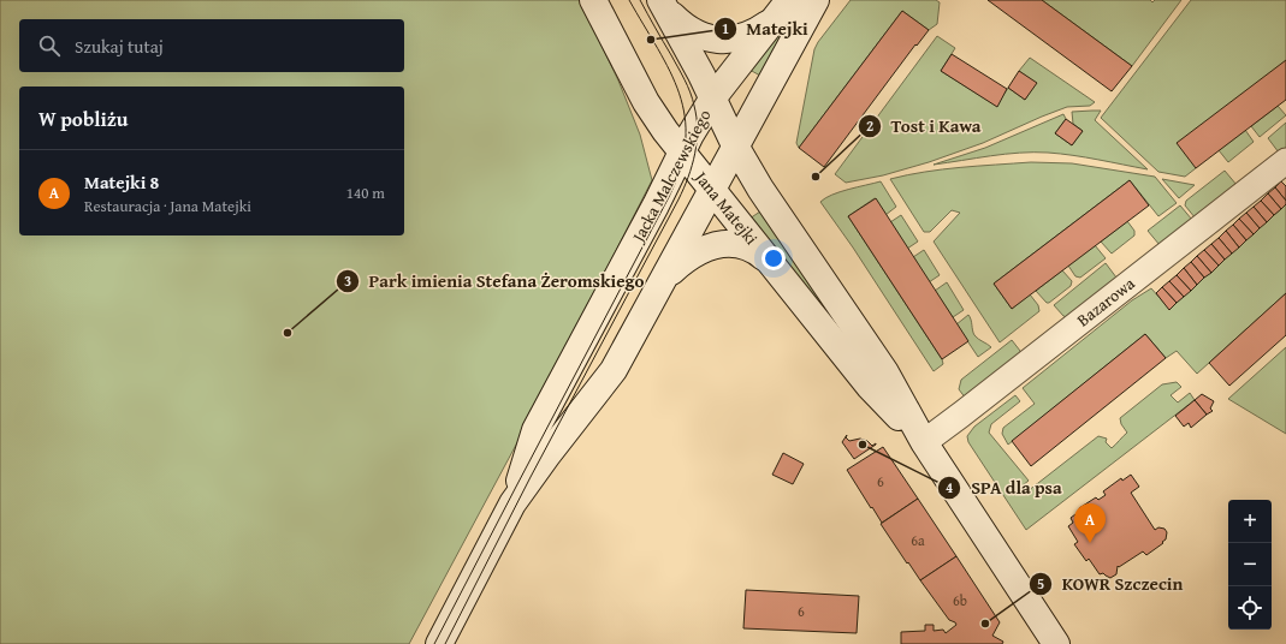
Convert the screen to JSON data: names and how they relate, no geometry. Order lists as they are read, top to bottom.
{
  "streets": {
    "street": ["Jacka Malczewskiego", "Jana Matejki", "Bazarowa"]
  },
  "crossings": [
    ["Jacka Malczewskiego", "Jana Matejki"],
    ["Jana Matejki", "Bazarowa"]
  ],
  "places": [
    "Matejki",
    "Tost i Kawa",
    "Park imienia Stefana Żeromskiego",
    "SPA dla psa",
    "KOWR Szczecin"
  ],
  "house_numbers": [
    "6",
    "6a",
    "6b",
    "6"
  ],
  "page": {
    "search": "Szukaj tutaj",
    "heading": "W pobliżu",
    "list": [
      {
        "mark": "A",
        "name": "Matejki 8",
        "note": "Restauracja · Jana Matejki",
        "value": "140 m"
      }
    ],
    "map_buttons": ["+", "−"],
    "pins": "A"
  }
}
